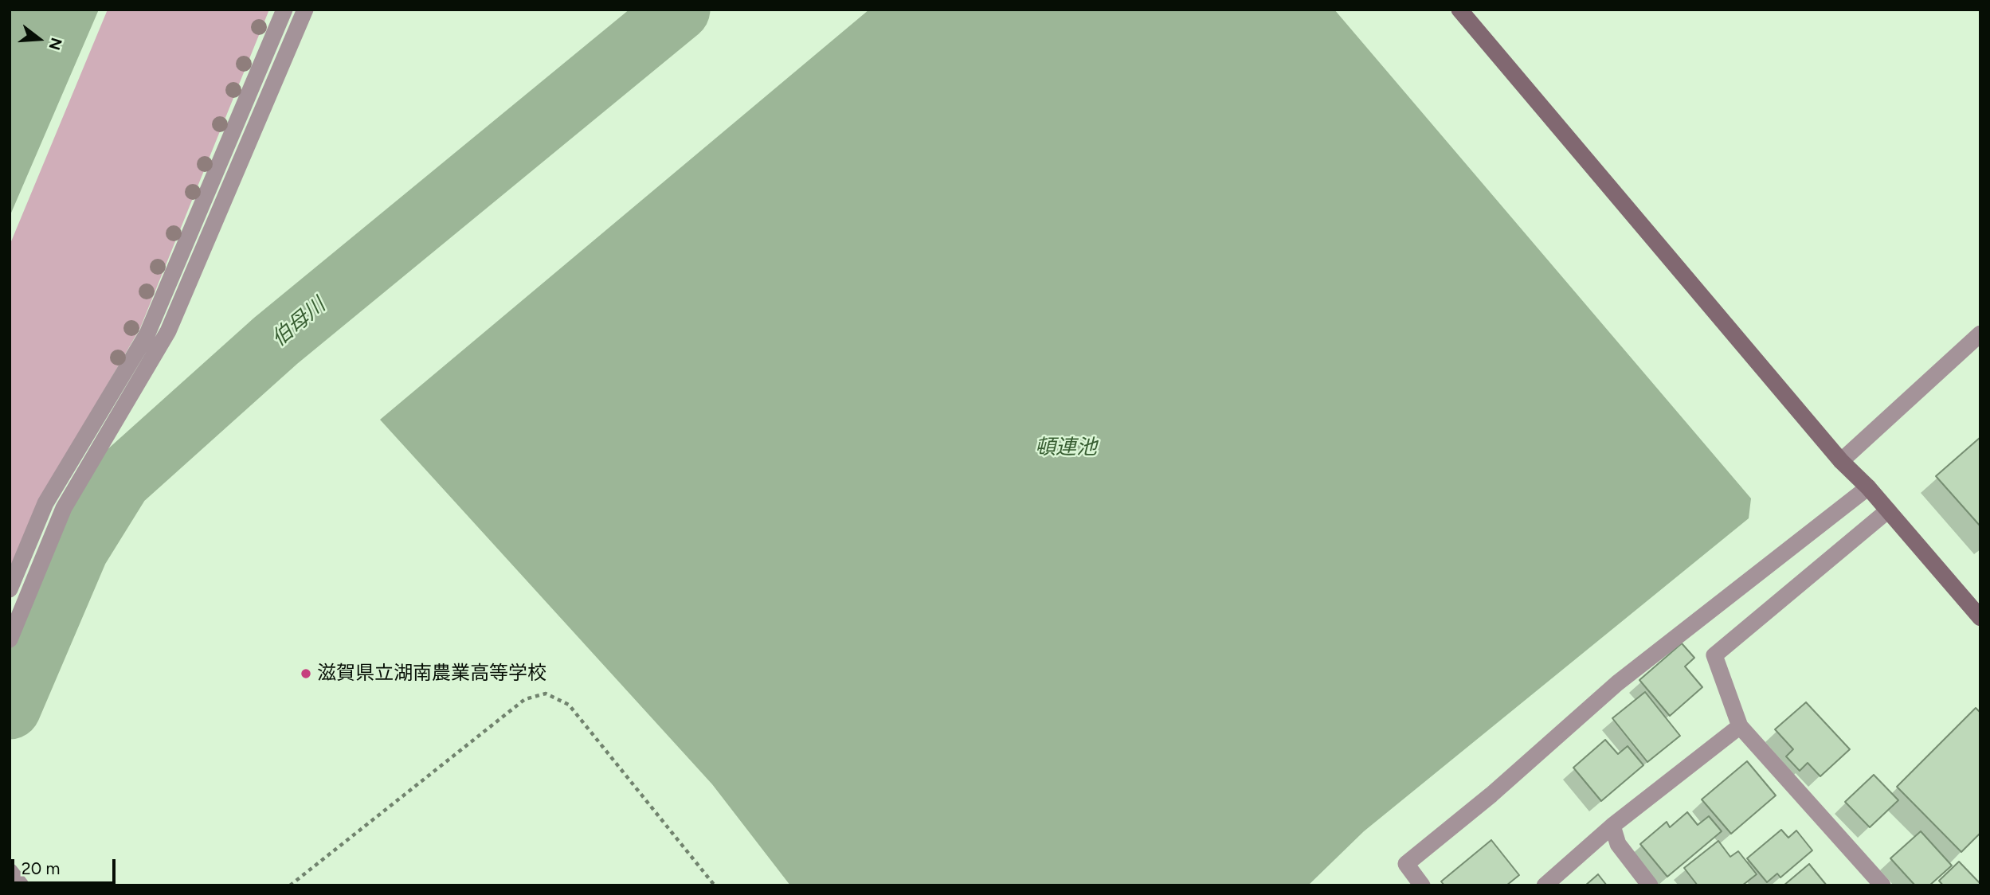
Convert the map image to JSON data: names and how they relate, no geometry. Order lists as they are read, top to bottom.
{
  "water": ["伯母川", "頓連池"],
  "places": ["滋賀県立湖南農業高等学校"],
  "scale_bar": "20 m",
  "north": "right"
}
